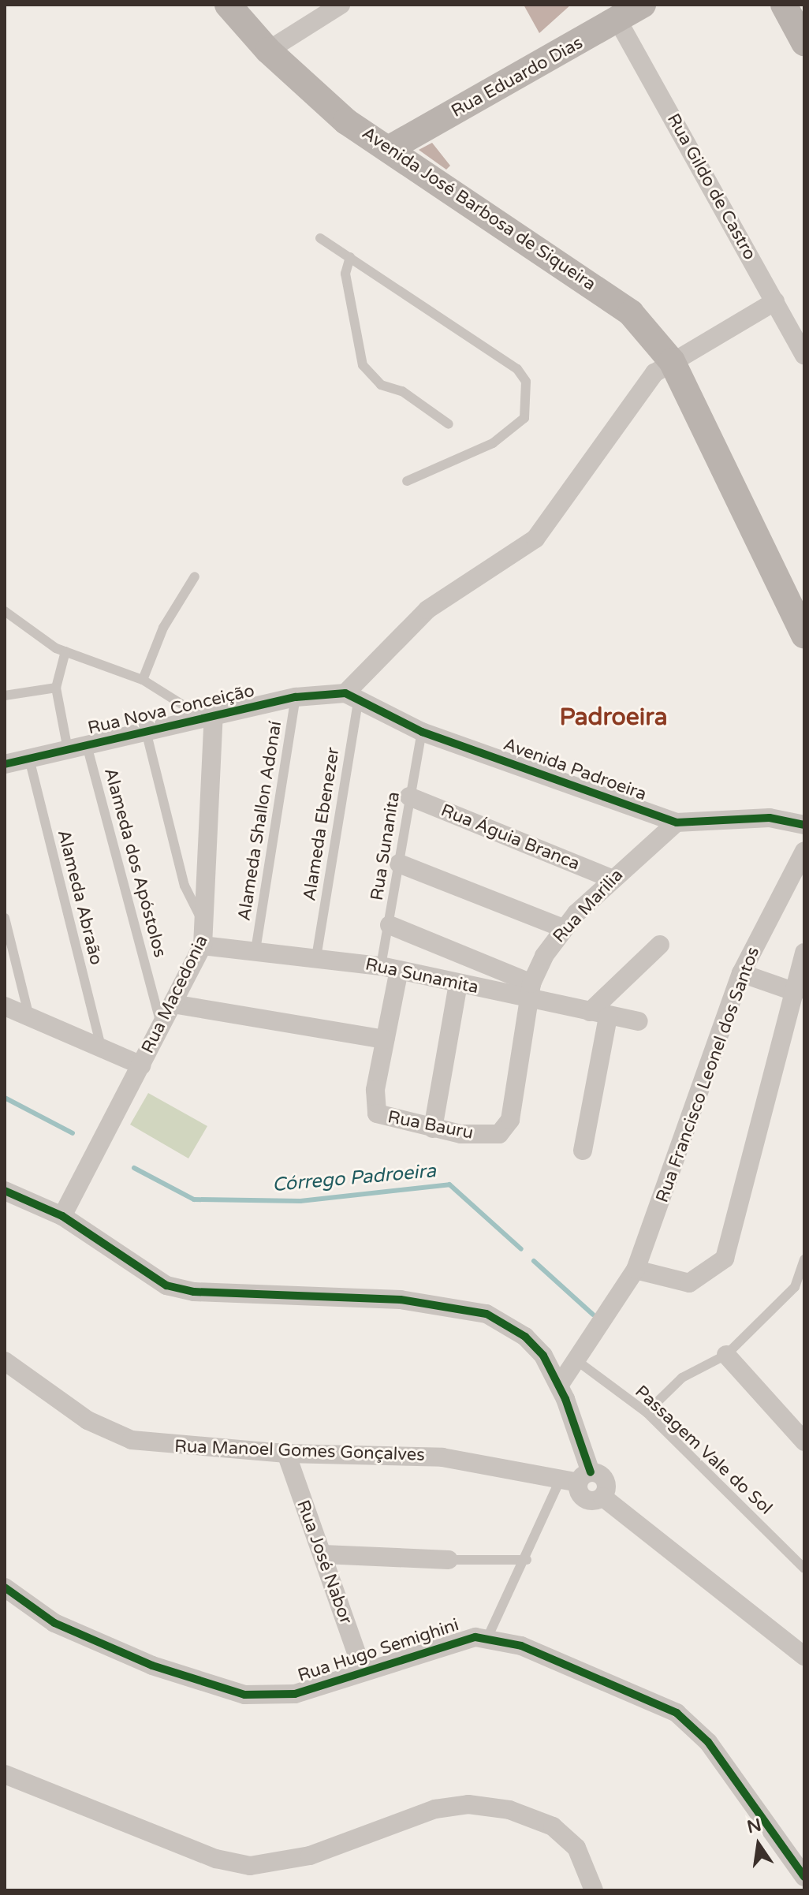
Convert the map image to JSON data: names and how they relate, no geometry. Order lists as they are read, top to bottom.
{
  "streets": {
    "main road": ["Rua Eduardo Dias", "Avenida José Barbosa de Siqueira"],
    "street": [
      "Rua Gildo de Castro",
      "Rua Nova Conceição",
      "Avenida Padroeira",
      "Rua Águia Branca",
      "Rua Marilia",
      "Rua Sunamita",
      "Rua Macedonia",
      "Rua Francisco Leonel dos Santos",
      "Rua Bauru",
      "Rua Manoel Gomes Gonçalves",
      "Rua José Nabor",
      "Rua Hugo Semighini"
    ],
    "lane": [
      "Alameda Shallon Adonaí",
      "Alameda Ebenezer",
      "Rua Sunanita",
      "Alameda dos Apóstolos",
      "Alameda Abraão",
      "Passagem Vale do Sol"
    ]
  },
  "crossings": [
    ["Rua Eduardo Dias", "Rua Gildo de Castro"],
    ["Rua Eduardo Dias", "Avenida José Barbosa de Siqueira"],
    ["Rua Nova Conceição", "Avenida Padroeira"],
    ["Rua Nova Conceição", "Alameda Shallon Adonaí"],
    ["Rua Nova Conceição", "Alameda Ebenezer"],
    ["Rua Nova Conceição", "Alameda dos Apóstolos"],
    ["Rua Nova Conceição", "Alameda Abraão"],
    ["Rua Nova Conceição", "Rua Macedonia"],
    ["Avenida Padroeira", "Alameda Ebenezer"],
    ["Avenida Padroeira", "Rua Sunanita"],
    ["Avenida Padroeira", "Rua Marilia"],
    ["Alameda Shallon Adonaí", "Rua Sunamita"],
    ["Alameda Ebenezer", "Rua Sunamita"],
    ["Rua Águia Branca", "Rua Sunanita"],
    ["Rua Águia Branca", "Rua Marilia"],
    ["Rua Sunanita", "Rua Sunamita"],
    ["Rua Sunanita", "Rua Bauru"],
    ["Alameda dos Apóstolos", "Rua Macedonia"],
    ["Rua Marilia", "Rua Sunamita"],
    ["Rua Marilia", "Rua Bauru"],
    ["Rua Sunamita", "Rua Macedonia"],
    ["Rua Sunamita", "Rua Bauru"],
    ["Rua Francisco Leonel dos Santos", "Passagem Vale do Sol"],
    ["Rua Manoel Gomes Gonçalves", "Rua José Nabor"],
    ["Rua José Nabor", "Rua Hugo Semighini"]
  ],
  "districts": ["Padroeira"],
  "water": ["Córrego Padroeira"],
  "north": "top"
}
